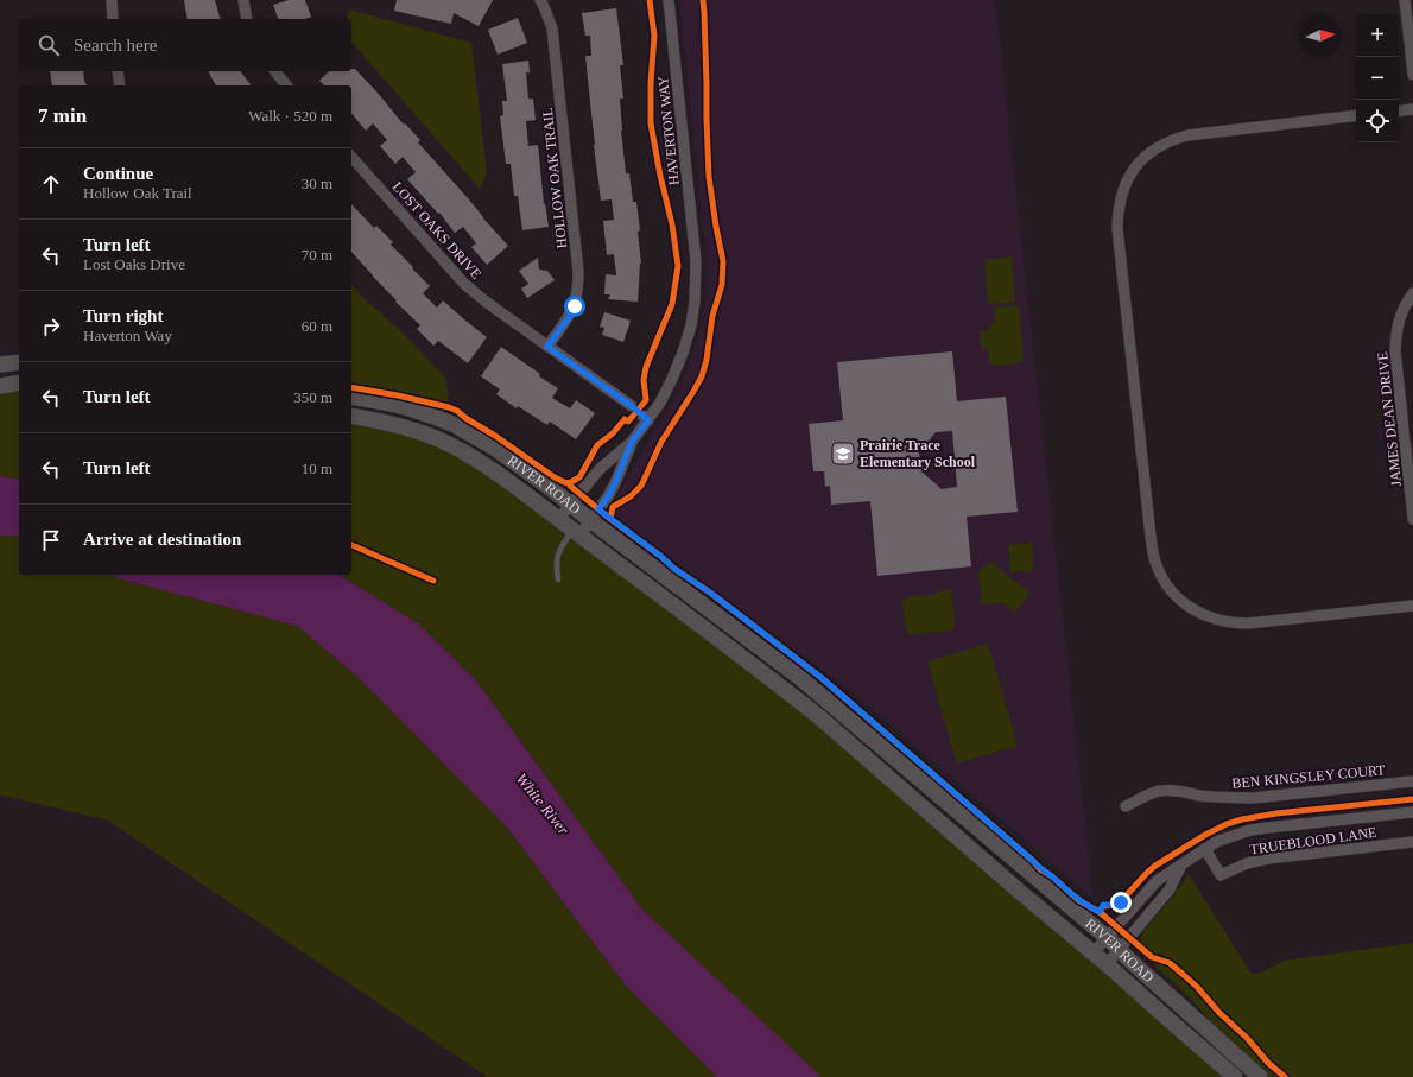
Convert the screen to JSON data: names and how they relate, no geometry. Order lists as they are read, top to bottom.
{
  "streets": {
    "main road": ["RIVER ROAD"],
    "street": [
      "HAVERTON WAY",
      "HOLLOW OAK TRAIL",
      "LOST OAKS DRIVE",
      "JAMES DEAN DRIVE",
      "BEN KINGSLEY COURT",
      "TRUEBLOOD LANE"
    ]
  },
  "crossings": [
    ["HAVERTON WAY", "LOST OAKS DRIVE"],
    ["HAVERTON WAY", "RIVER ROAD"],
    ["HOLLOW OAK TRAIL", "LOST OAKS DRIVE"]
  ],
  "water": ["White River"],
  "places": {
    "school or university": ["Prairie Trace Elementary School"]
  },
  "north": "right",
  "page": {
    "map_buttons": ["+", "−"],
    "search": "Search here",
    "heading": ["7 min", "Walk · 520 m"],
    "list": [
      ["Continue", "Hollow Oak Trail", "30 m"],
      ["Turn left", "Lost Oaks Drive", "70 m"],
      ["Turn right", "Haverton Way", "60 m"],
      ["Turn left", "350 m"],
      ["Turn left", "10 m"],
      "Arrive at destination"
    ]
  }
}
